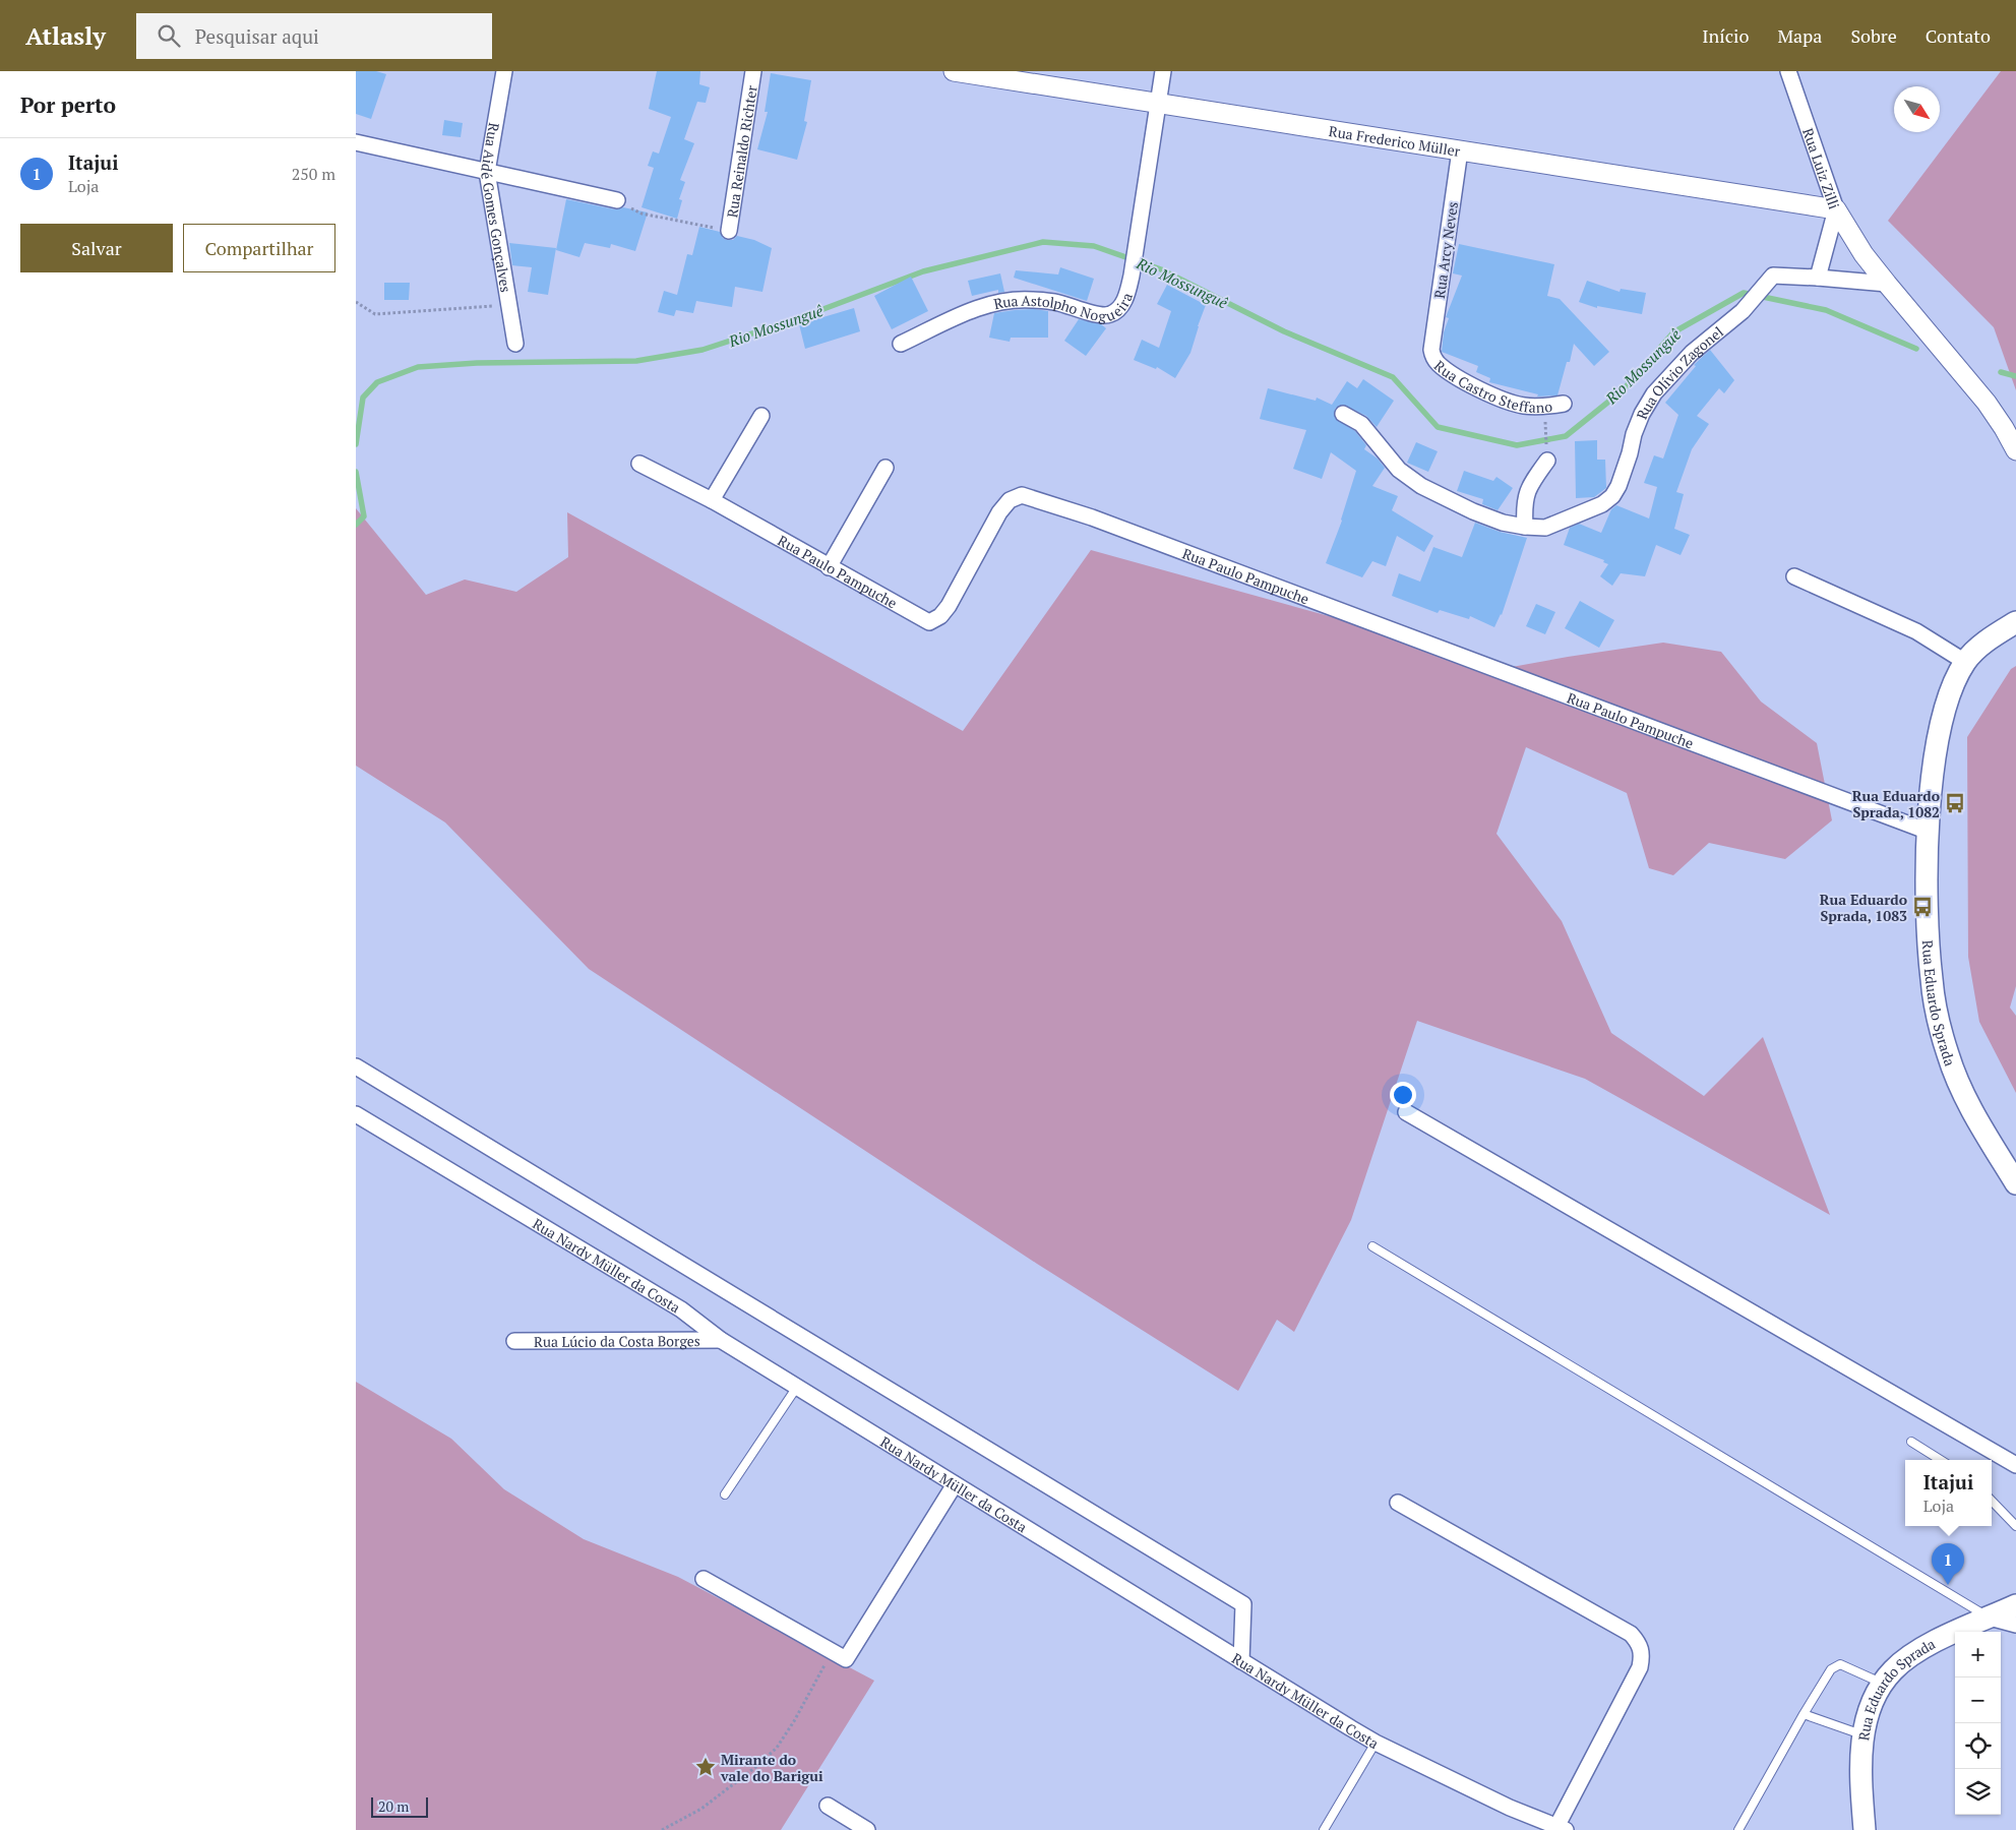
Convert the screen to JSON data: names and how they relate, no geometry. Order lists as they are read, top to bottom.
{
  "streets": {
    "main road": ["Rua Eduardo Sprada"],
    "street": [
      "Rua Frederico Müller",
      "Rua Reinaldo Richter",
      "Rua Luiz Zilli",
      "Rua Aidé Gomes Gonçalves",
      "Rua Arcy Neves",
      "Rua Astolpho Nogueira",
      "Rua Olívio Zagonel",
      "Rua Castro Steffano",
      "Rua Paulo Pampuche",
      "Rua Nardy Müller da Costa",
      "Rua Lúcio da Costa Borges"
    ]
  },
  "crossings": [
    ["Rua Frederico Müller", "Rua Luiz Zilli"],
    ["Rua Frederico Müller", "Rua Arcy Neves"],
    ["Rua Frederico Müller", "Rua Astolpho Nogueira"],
    ["Rua Luiz Zilli", "Rua Olívio Zagonel"],
    ["Rua Arcy Neves", "Rua Castro Steffano"],
    ["Rua Paulo Pampuche", "Rua Eduardo Sprada"],
    ["Rua Nardy Müller da Costa", "Rua Lúcio da Costa Borges"]
  ],
  "water": ["Rio Mossunguê"],
  "places": {
    "bus stop": ["Rua Eduardo Sprada, 1082", "Rua Eduardo Sprada, 1083"],
    "place": ["Mirante do vale do Barigui"]
  },
  "scale_bar": "20 m",
  "north": "bottom right",
  "page": {
    "header": "Atlasly",
    "search": "Pesquisar aqui",
    "nav": [
      "Início",
      "Mapa",
      "Sobre",
      "Contato"
    ],
    "heading": "Por perto",
    "list": [
      {
        "mark": "1",
        "name": "Itajui",
        "note": "Loja",
        "value": "250 m"
      }
    ],
    "buttons": ["Salvar", "Compartilhar"],
    "popup": ["Itajui", "Loja"],
    "pins": "1",
    "map_buttons": ["+", "−"],
    "scale": "20 m"
  }
}
